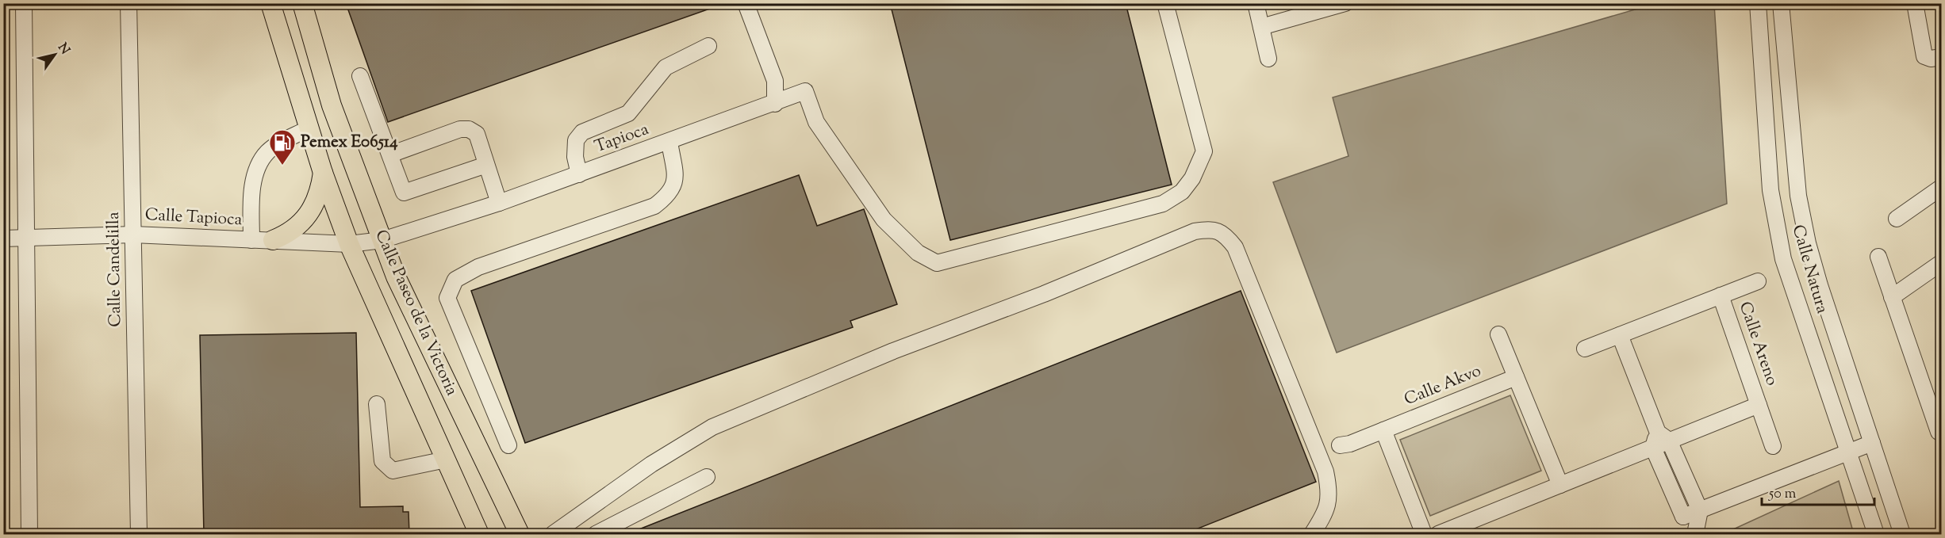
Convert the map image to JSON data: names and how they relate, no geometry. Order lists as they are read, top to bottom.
{
  "streets": {
    "main road": ["Calle Paseo de la Victoria"],
    "street": [
      "Tapioca",
      "Calle Tapioca",
      "Calle Candelilla",
      "Calle Natura",
      "Calle Areno",
      "Calle Akvo"
    ]
  },
  "crossings": [
    ["Tapioca", "Calle Tapioca"],
    ["Tapioca", "Calle Paseo de la Victoria"],
    ["Calle Tapioca", "Calle Candelilla"],
    ["Calle Tapioca", "Calle Paseo de la Victoria"]
  ],
  "places": {
    "fuel station": ["Pemex E06514"]
  },
  "scale_bar": "50 m",
  "north": "top right"
}
